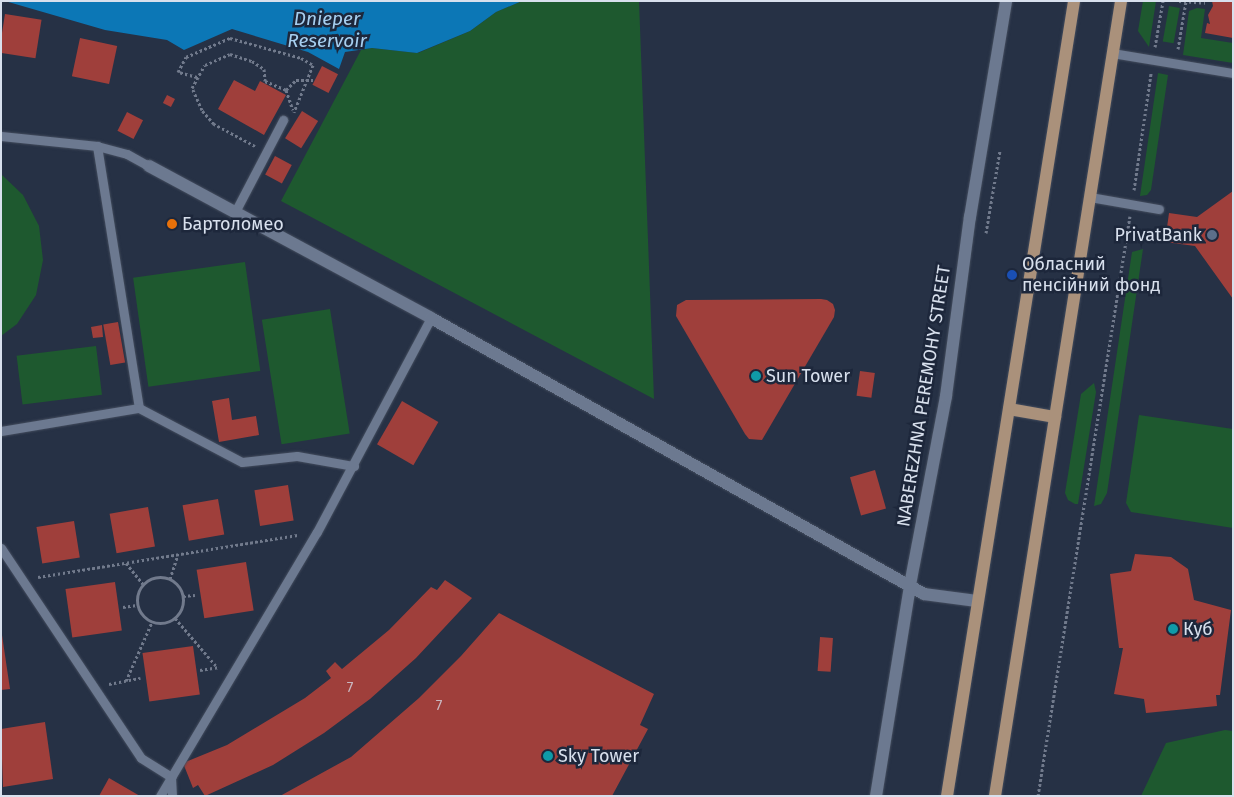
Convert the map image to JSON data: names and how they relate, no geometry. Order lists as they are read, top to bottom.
{
  "streets": {
    "street": ["NABEREZHNA PEREMOHY STREET"]
  },
  "water": ["Dnieper Reservoir"],
  "places": [
    "Бартоломео",
    "PrivatBank",
    "Обласний пенсійний фонд",
    "Sun Tower",
    "Куб",
    "Sky Tower"
  ],
  "house_numbers": ["7", "7"]
}
